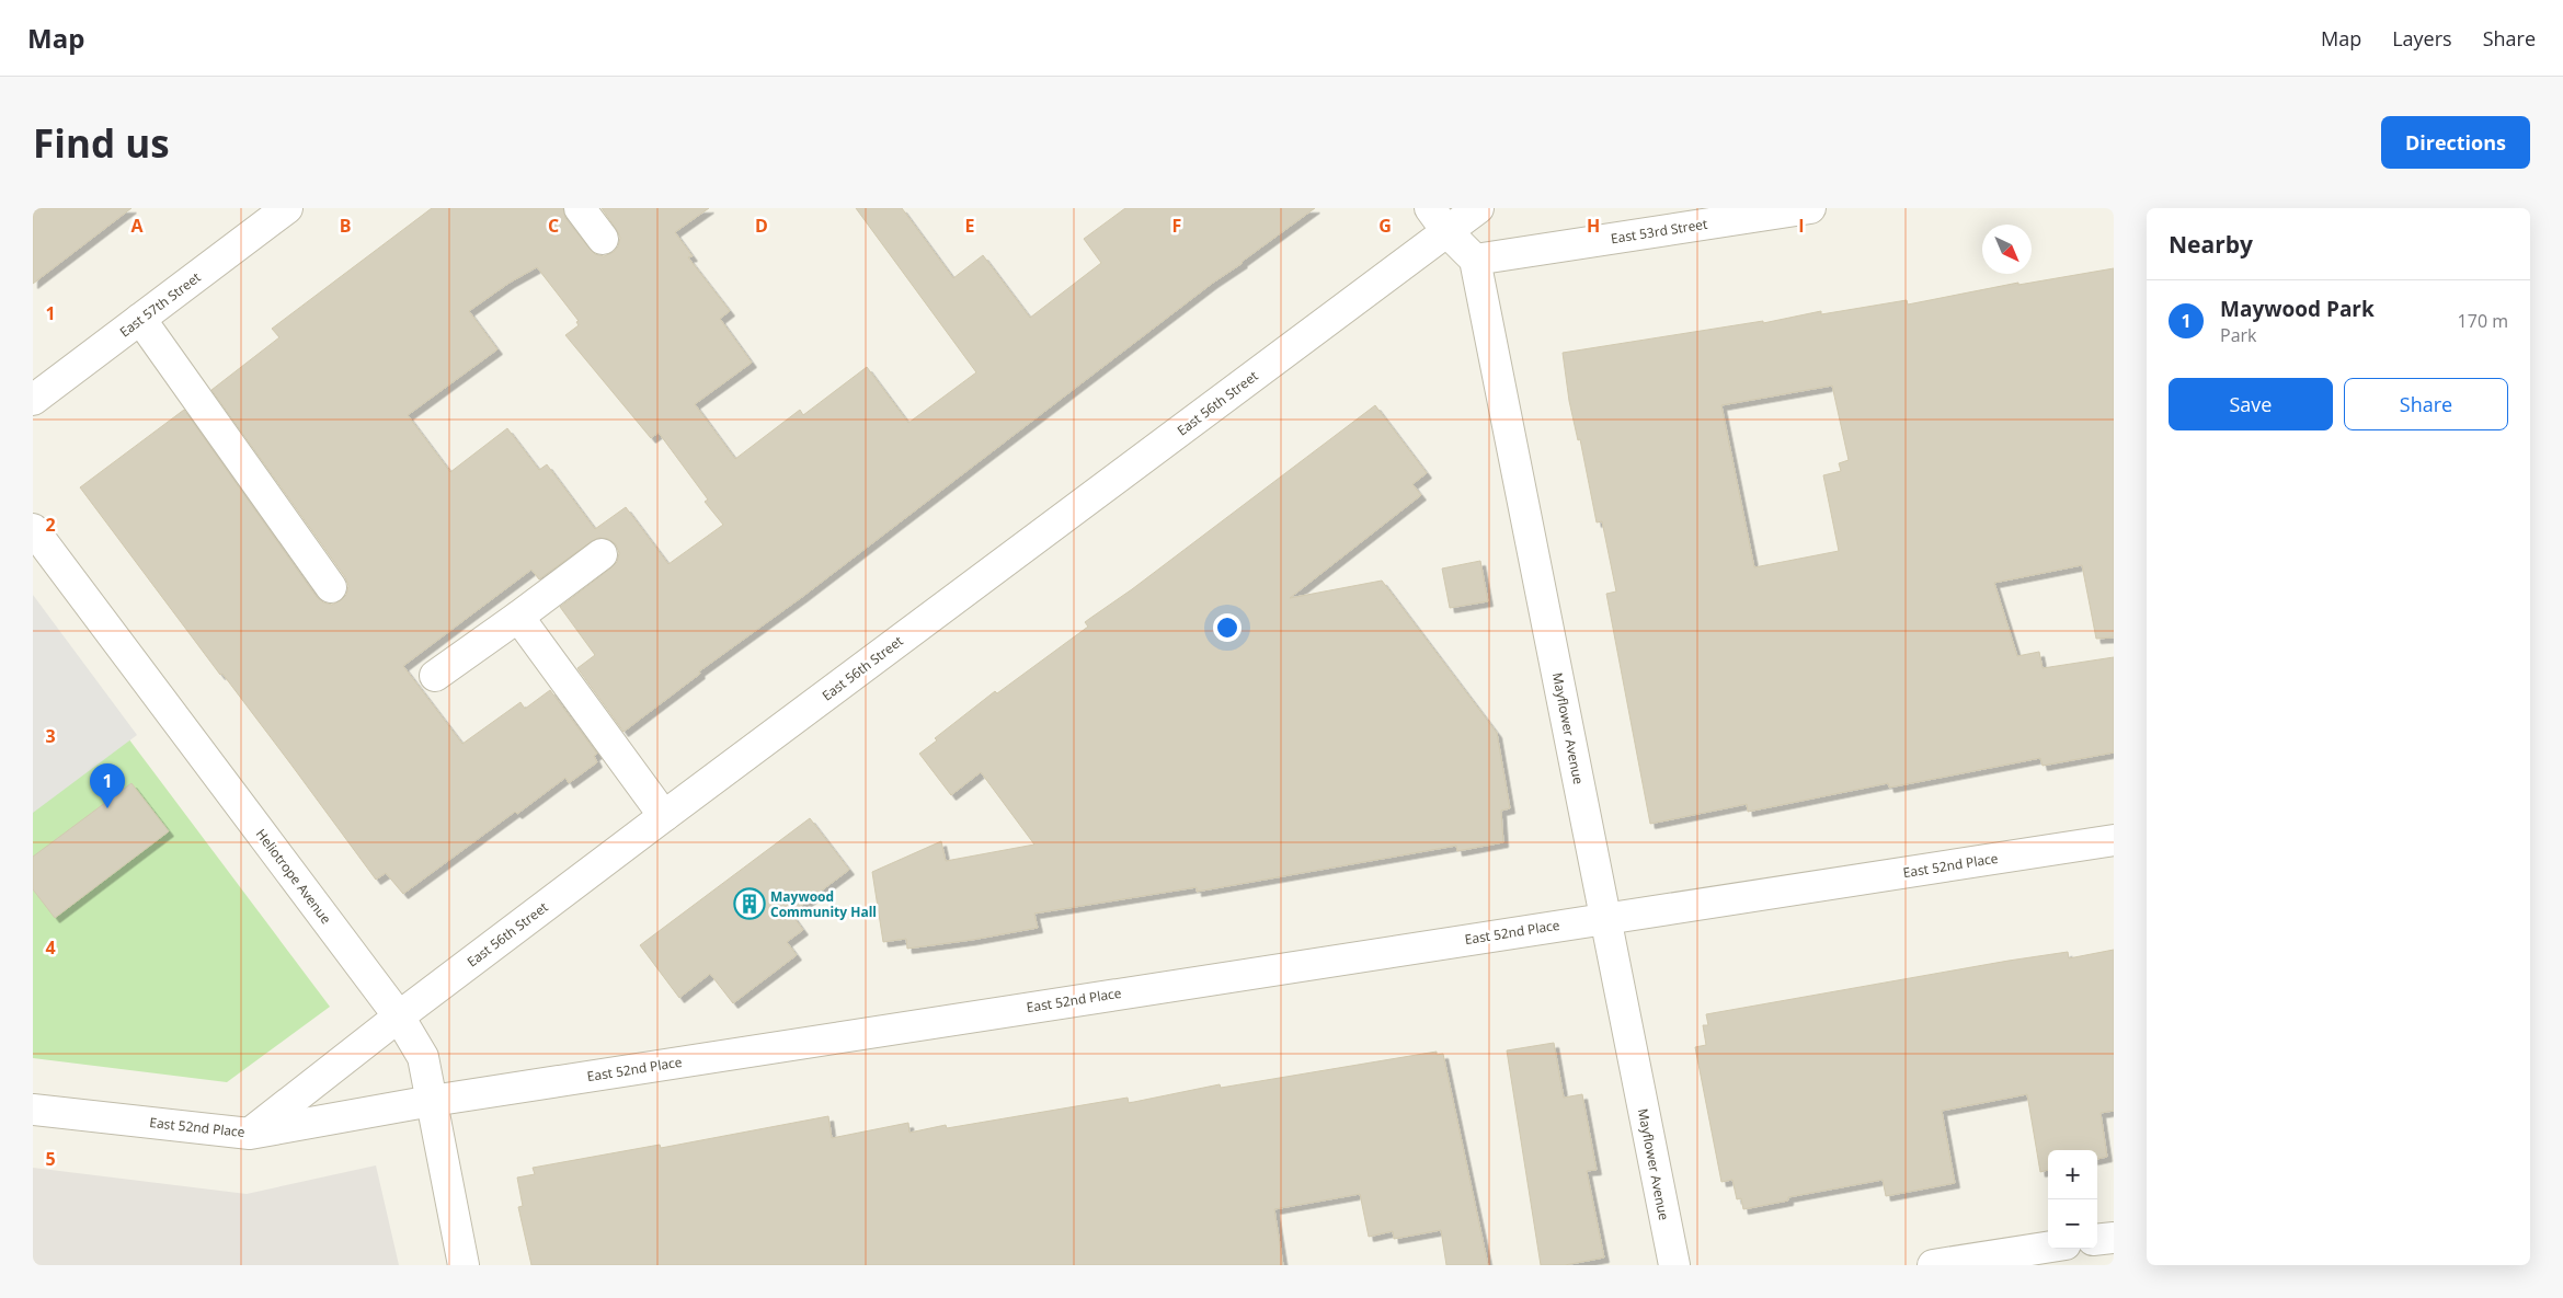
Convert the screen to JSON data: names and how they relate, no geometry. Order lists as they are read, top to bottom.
{
  "streets": {
    "street": [
      "East 53rd Street",
      "East 57th Street",
      "East 56th Street",
      "Mayflower Avenue",
      "East 52nd Place",
      "Heliotrope Avenue"
    ]
  },
  "crossings": [
    ["East 53rd Street", "Mayflower Avenue"],
    ["East 56th Street", "East 52nd Place"],
    ["East 56th Street", "Heliotrope Avenue"],
    ["Mayflower Avenue", "East 52nd Place"],
    ["East 52nd Place", "Heliotrope Avenue"]
  ],
  "places": {
    "building": ["Maywood Community Hall"]
  },
  "north": "bottom right",
  "page": {
    "header": "Map",
    "nav": ["Map", "Layers", "Share"],
    "buttons": [
      "Directions",
      ["Save", "Share"]
    ],
    "title": "Find us",
    "heading": "Nearby",
    "list": [
      {
        "mark": "1",
        "name": "Maywood Park",
        "note": "Park",
        "value": "170 m"
      }
    ],
    "pins": "1",
    "map_buttons": ["+", "−"]
  },
  "grid": {
    "columns": [
      "A",
      "B",
      "C",
      "D",
      "E",
      "F",
      "G",
      "H",
      "I"
    ],
    "rows": [
      "1",
      "2",
      "3",
      "4",
      "5"
    ]
  }
}
